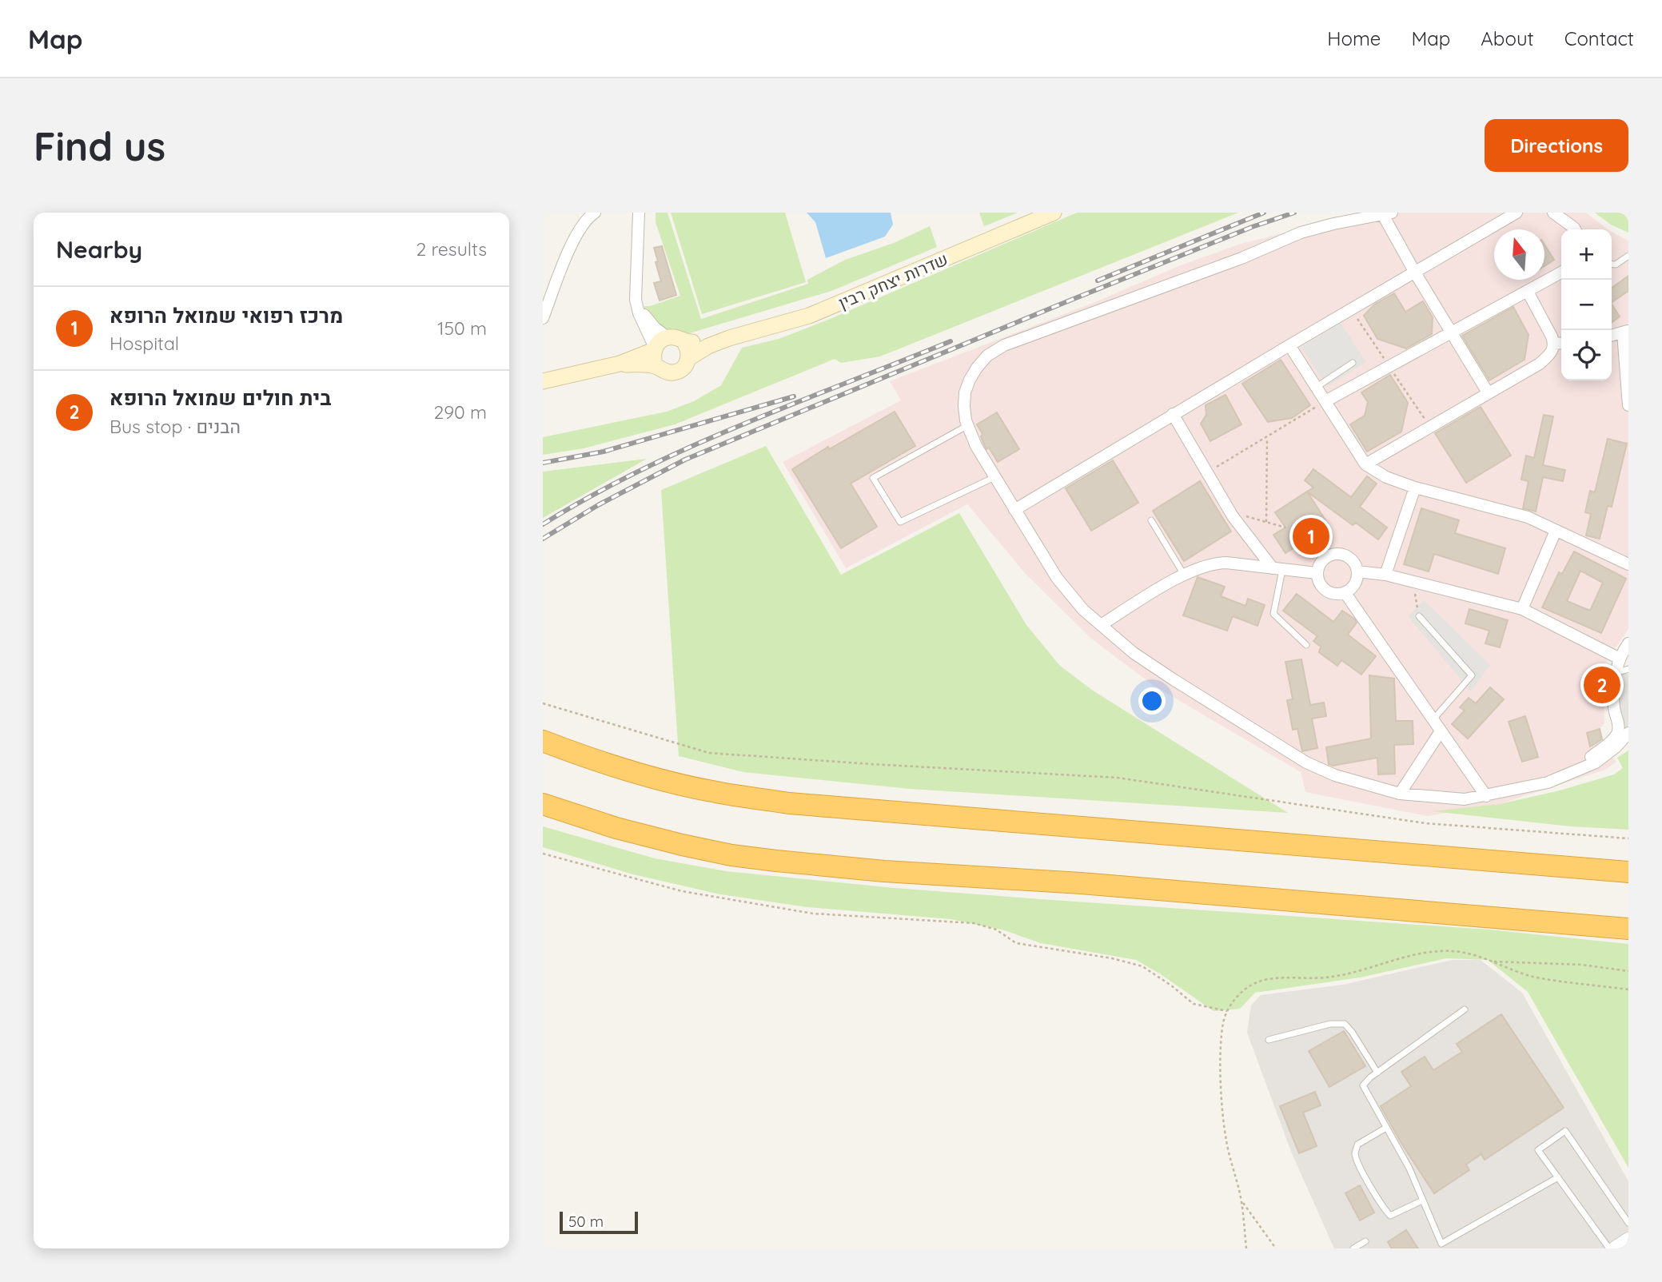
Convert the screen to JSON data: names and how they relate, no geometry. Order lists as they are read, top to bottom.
{
  "streets": {
    "main road": ["שדרות יצחק רבין"]
  },
  "scale_bar": "50 m",
  "north": "top",
  "page": {
    "header": "Map",
    "nav": [
      "Home",
      "Map",
      "About",
      "Contact"
    ],
    "buttons": "Directions",
    "title": "Find us",
    "heading": ["Nearby", "2 results"],
    "map_buttons": ["+", "−"],
    "list": [
      {
        "mark": "1",
        "name": "מרכז רפואי שמואל הרופא",
        "note": "Hospital",
        "value": "150 m"
      },
      {
        "mark": "2",
        "name": "בית חולים שמואל הרופא",
        "note": "Bus stop · הבנים",
        "value": "290 m"
      }
    ],
    "pins": ["1", "2"],
    "scale": "50 m"
  }
}
